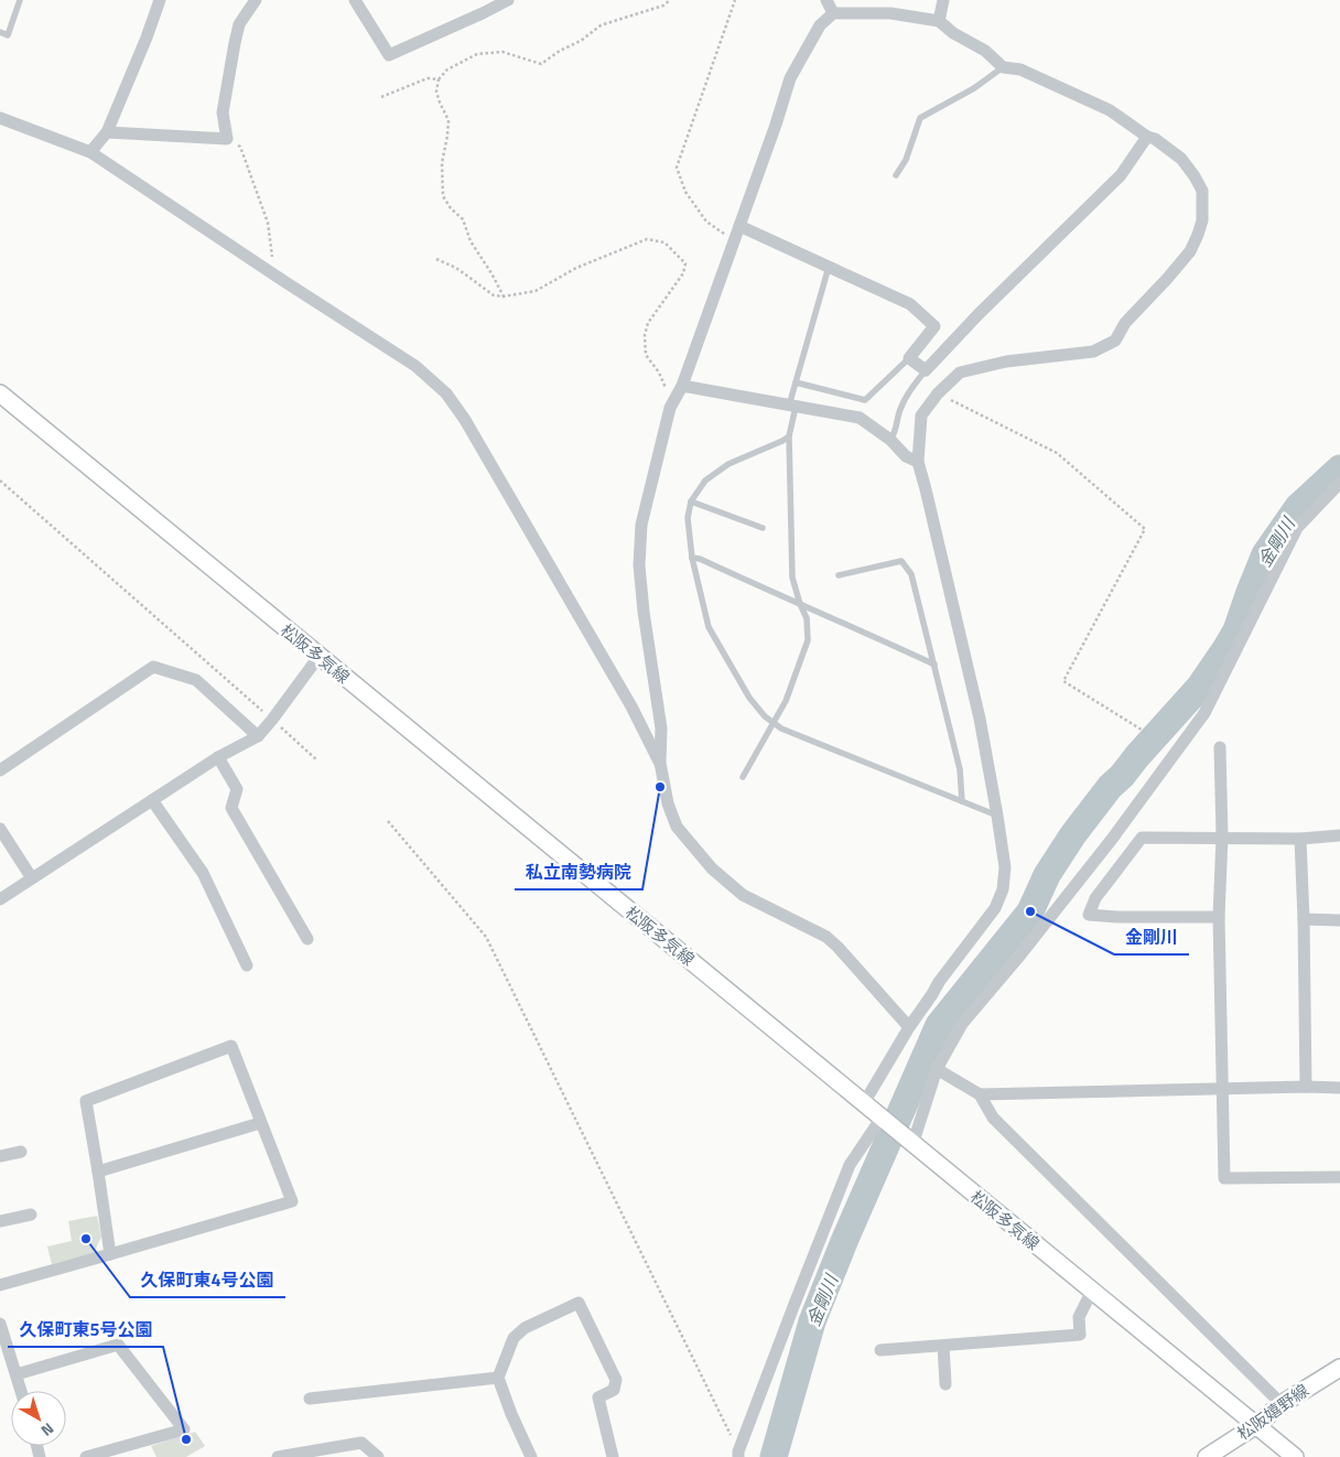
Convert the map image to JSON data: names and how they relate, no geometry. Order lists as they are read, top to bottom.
{
  "streets": {
    "main road": ["松阪多気線", "松阪嬉野線"]
  },
  "crossings": [
    ["松阪多気線", "松阪嬉野線"]
  ],
  "water": ["金剛川"],
  "places": [
    "私立南勢病院",
    "金剛川",
    "久保町東4号公園",
    "久保町東5号公園"
  ],
  "north": "bottom right"
}
